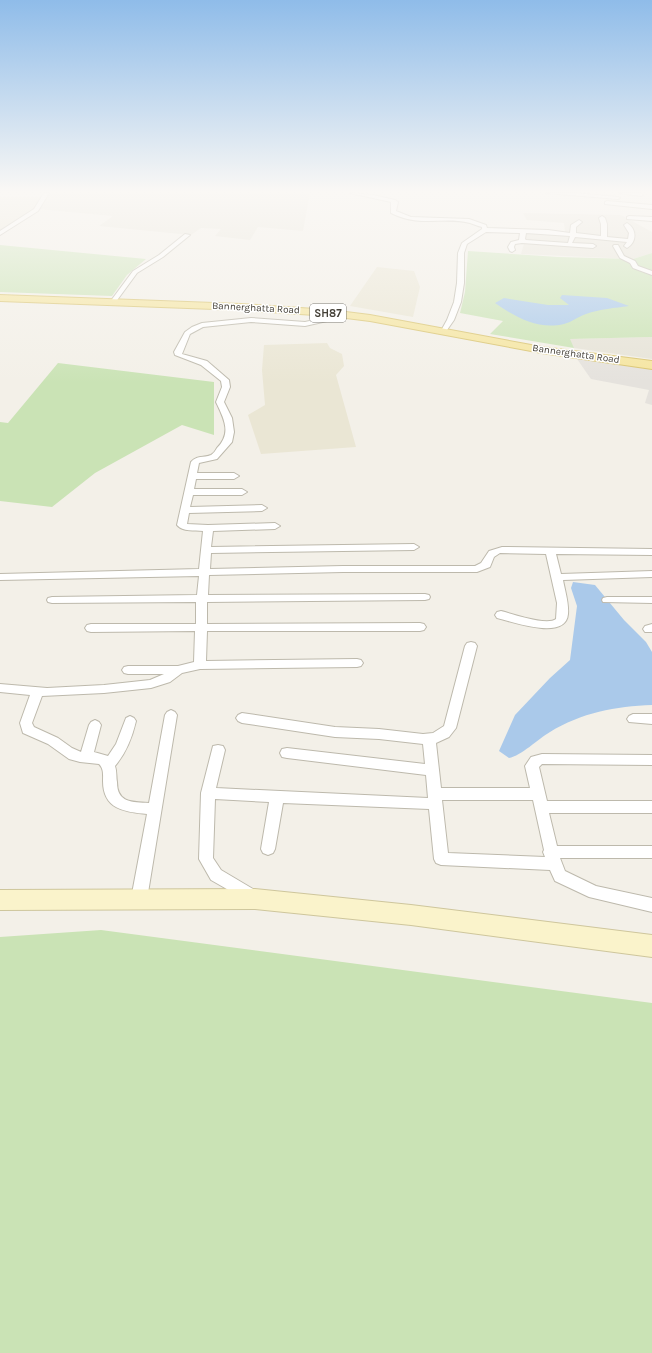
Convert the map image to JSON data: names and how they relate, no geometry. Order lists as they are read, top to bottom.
{
  "streets": {
    "main road": ["Bannerghatta Road", "SH87"]
  }
}
